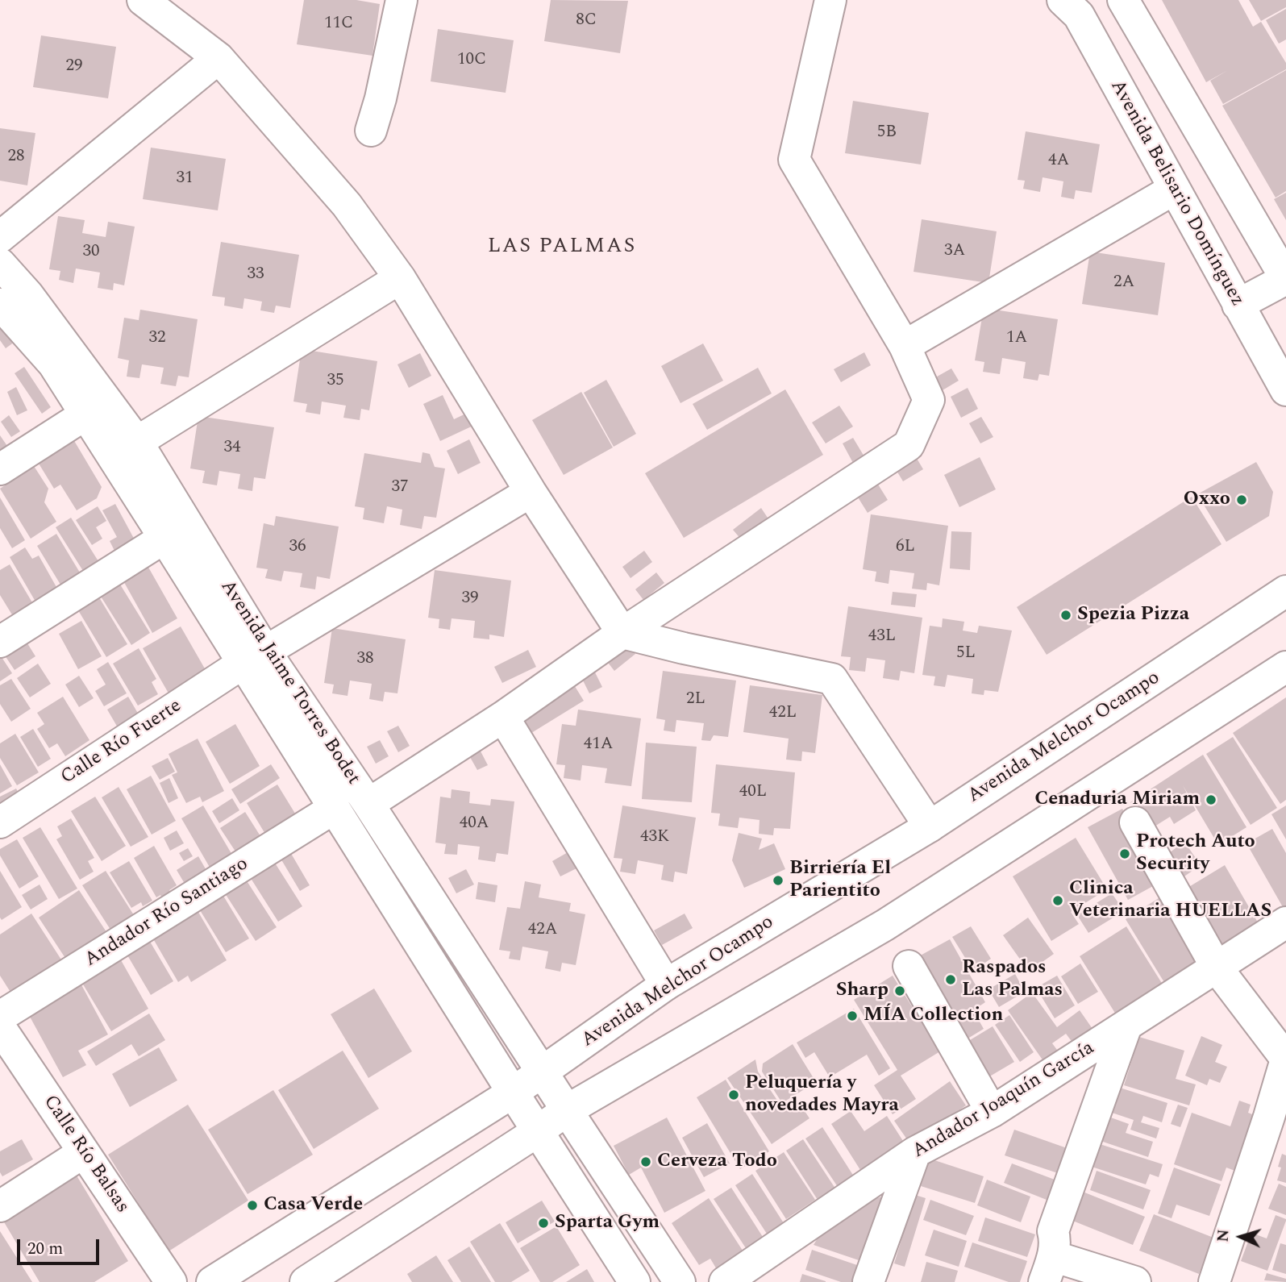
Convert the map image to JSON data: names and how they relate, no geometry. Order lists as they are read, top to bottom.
{
  "streets": {
    "street": [
      "Avenida Belisario Domínguez",
      "Avenida Jaime Torres Bodet",
      "Avenida Melchor Ocampo",
      "Calle Río Fuerte",
      "Andador Río Santiago",
      "Andador Joaquín García",
      "Calle Río Balsas"
    ]
  },
  "crossings": [
    ["Avenida Jaime Torres Bodet", "Avenida Melchor Ocampo"],
    ["Avenida Jaime Torres Bodet", "Calle Río Fuerte"],
    ["Avenida Jaime Torres Bodet", "Andador Río Santiago"]
  ],
  "districts": ["LAS PALMAS"],
  "places": [
    "Oxxo",
    "Spezia Pizza",
    "Cenaduria Miriam",
    "Protech Auto Security",
    "Birriería El Parientito",
    "Clinica Veterinaria HUELLAS",
    "Raspados Las Palmas",
    "Sharp",
    "MÍA Collection",
    "Peluquería y novedades Mayra",
    "Cerveza Todo",
    "Casa Verde",
    "Sparta Gym"
  ],
  "house_numbers": [
    "8C",
    "11C",
    "10C",
    "29",
    "5B",
    "28",
    "4A",
    "31",
    "3A",
    "30",
    "33",
    "2A",
    "32",
    "1A",
    "35",
    "34",
    "37",
    "36",
    "6L",
    "39",
    "43L",
    "5L",
    "38",
    "2L",
    "42L",
    "41A",
    "40L",
    "40A",
    "43K",
    "42A"
  ],
  "scale_bar": "20 m",
  "north": "left"
}
